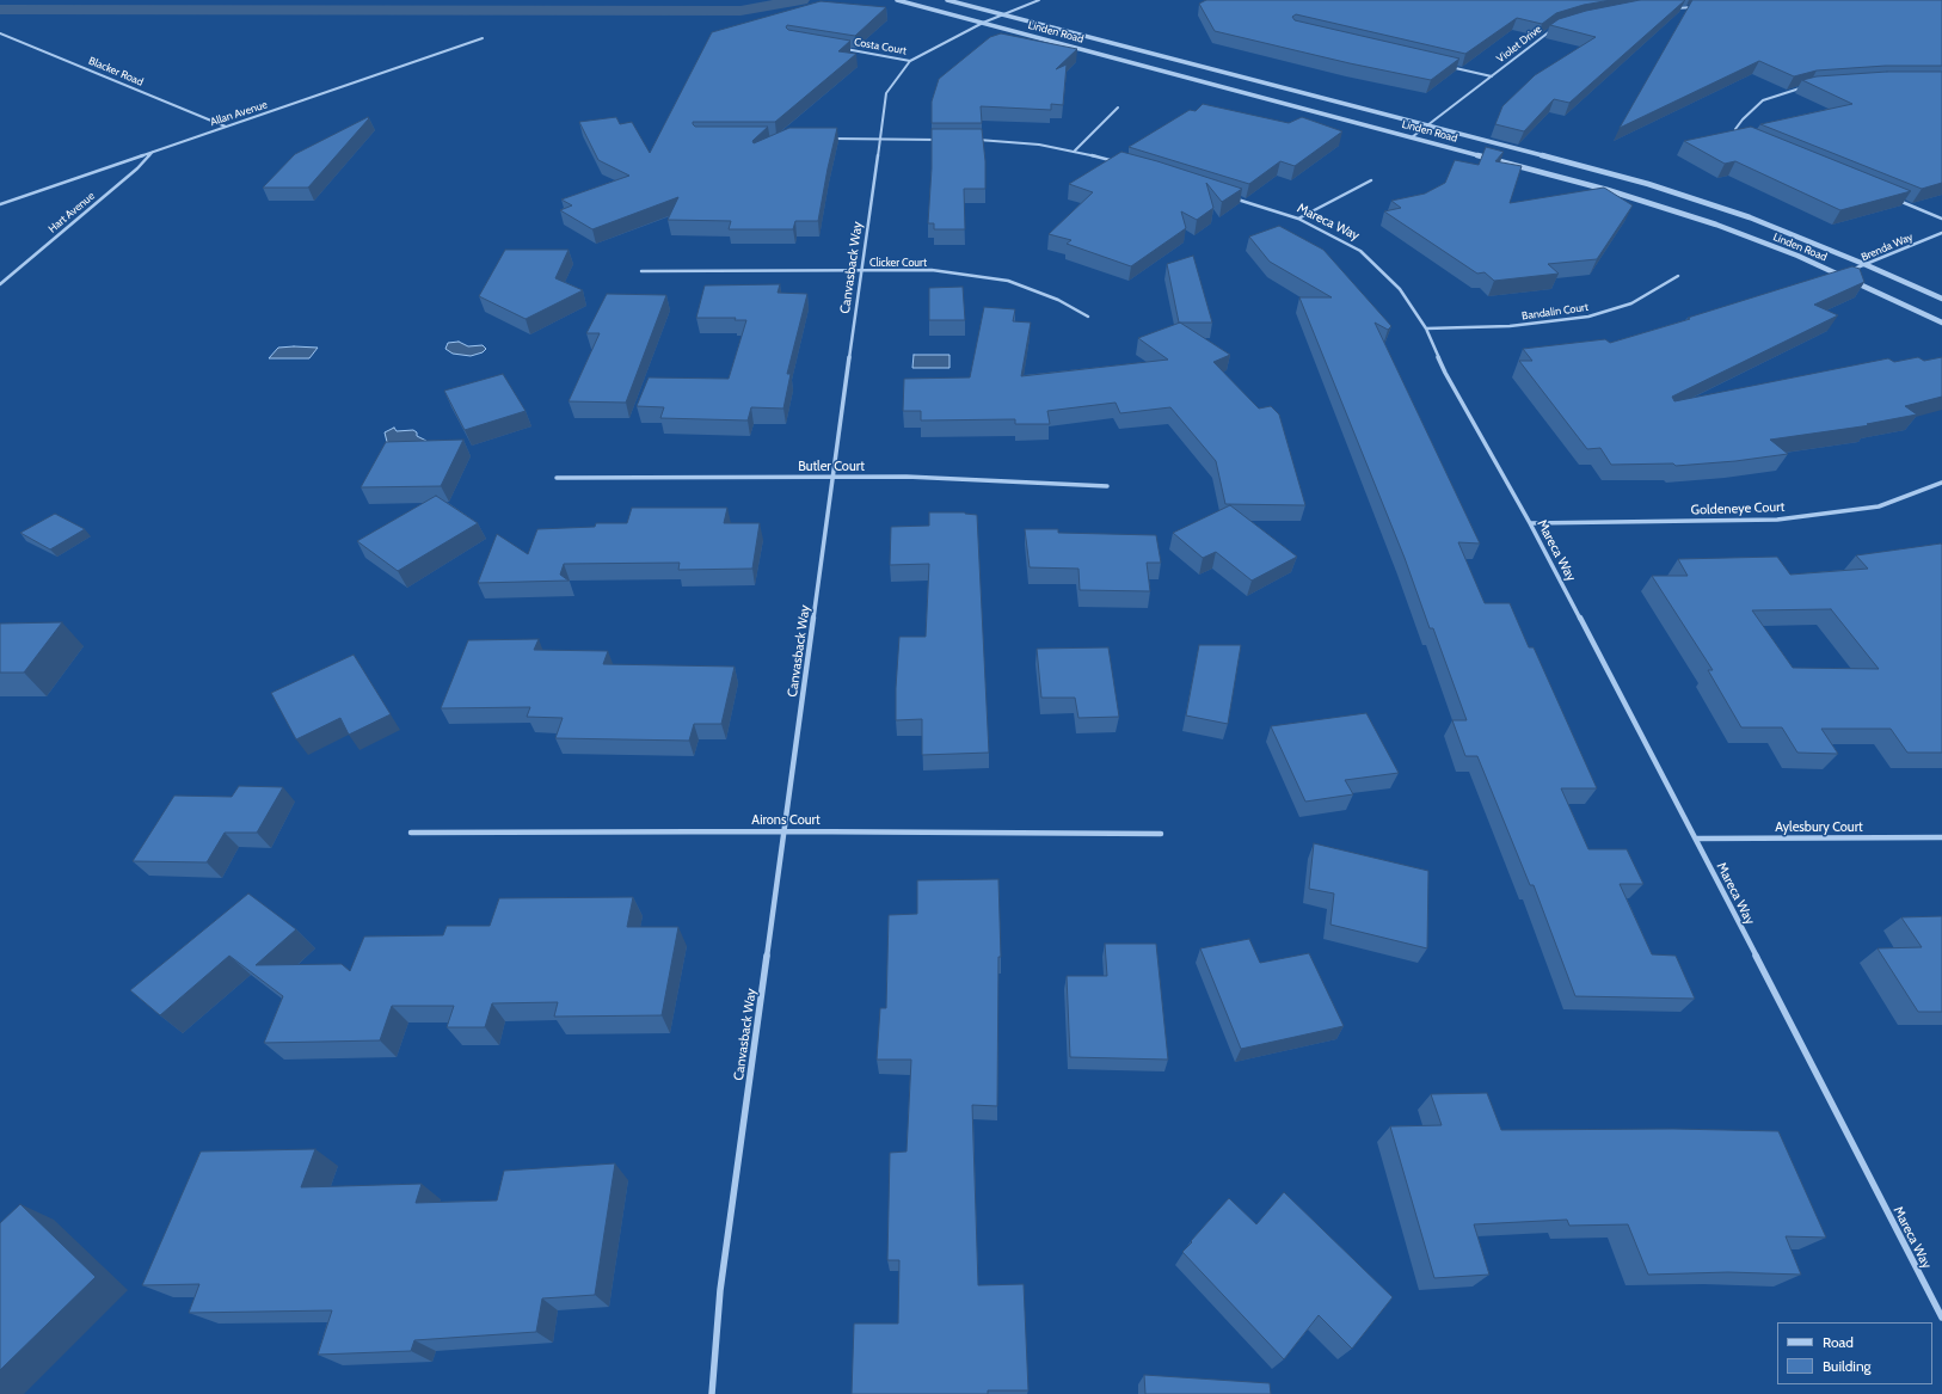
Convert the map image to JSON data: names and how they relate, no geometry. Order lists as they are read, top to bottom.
{
  "streets": {
    "street": [
      "Linden Road",
      "Violet Drive",
      "Costa Court",
      "Blacker Road",
      "Allan Avenue",
      "Hart Avenue",
      "Mareca Way",
      "Brenda Way",
      "Clicker Court",
      "Canvasback Way",
      "Bandalin Court",
      "Butler Court",
      "Goldeneye Court",
      "Airons Court",
      "Aylesbury Court"
    ]
  },
  "crossings": [
    ["Linden Road", "Violet Drive"],
    ["Linden Road", "Brenda Way"],
    ["Linden Road", "Canvasback Way"],
    ["Costa Court", "Canvasback Way"],
    ["Blacker Road", "Allan Avenue"],
    ["Allan Avenue", "Hart Avenue"],
    ["Mareca Way", "Bandalin Court"],
    ["Mareca Way", "Goldeneye Court"],
    ["Mareca Way", "Aylesbury Court"],
    ["Clicker Court", "Canvasback Way"],
    ["Canvasback Way", "Butler Court"],
    ["Canvasback Way", "Airons Court"]
  ],
  "legend": ["Road", "Building"]
}
